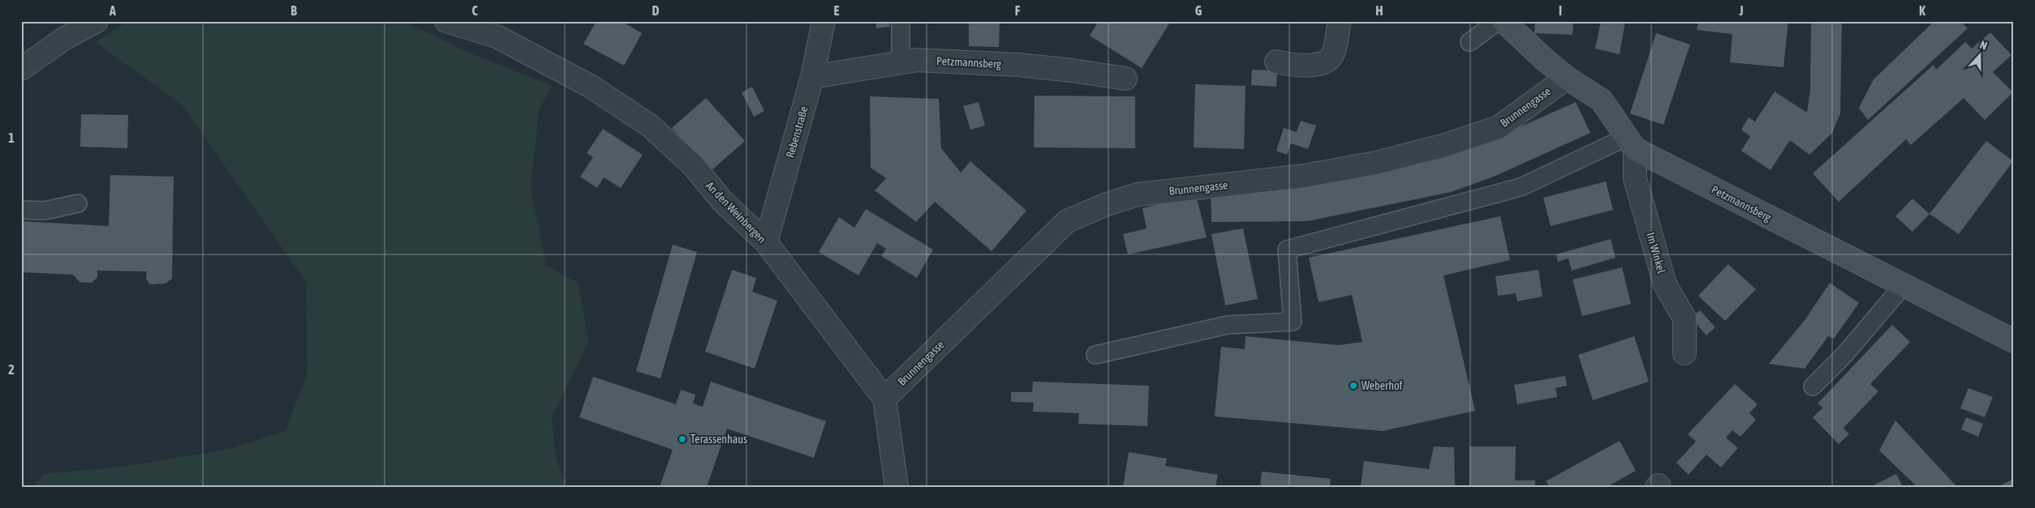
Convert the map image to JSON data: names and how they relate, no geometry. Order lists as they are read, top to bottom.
{
  "streets": {
    "street": [
      "Petzmannsberg",
      "Brunnengasse",
      "Rebenstraße",
      "An den Weinbergen",
      "Im Winkel"
    ]
  },
  "crossings": [
    ["Petzmannsberg", "Brunnengasse"],
    ["Petzmannsberg", "Rebenstraße"],
    ["Petzmannsberg", "Im Winkel"],
    ["Brunnengasse", "An den Weinbergen"],
    ["Rebenstraße", "An den Weinbergen"]
  ],
  "places": ["Weberhof", "Terassenhaus"],
  "north": "top",
  "grid": {
    "columns": [
      "A",
      "B",
      "C",
      "D",
      "E",
      "F",
      "G",
      "H",
      "I",
      "J",
      "K"
    ],
    "rows": ["1", "2"]
  }
}
